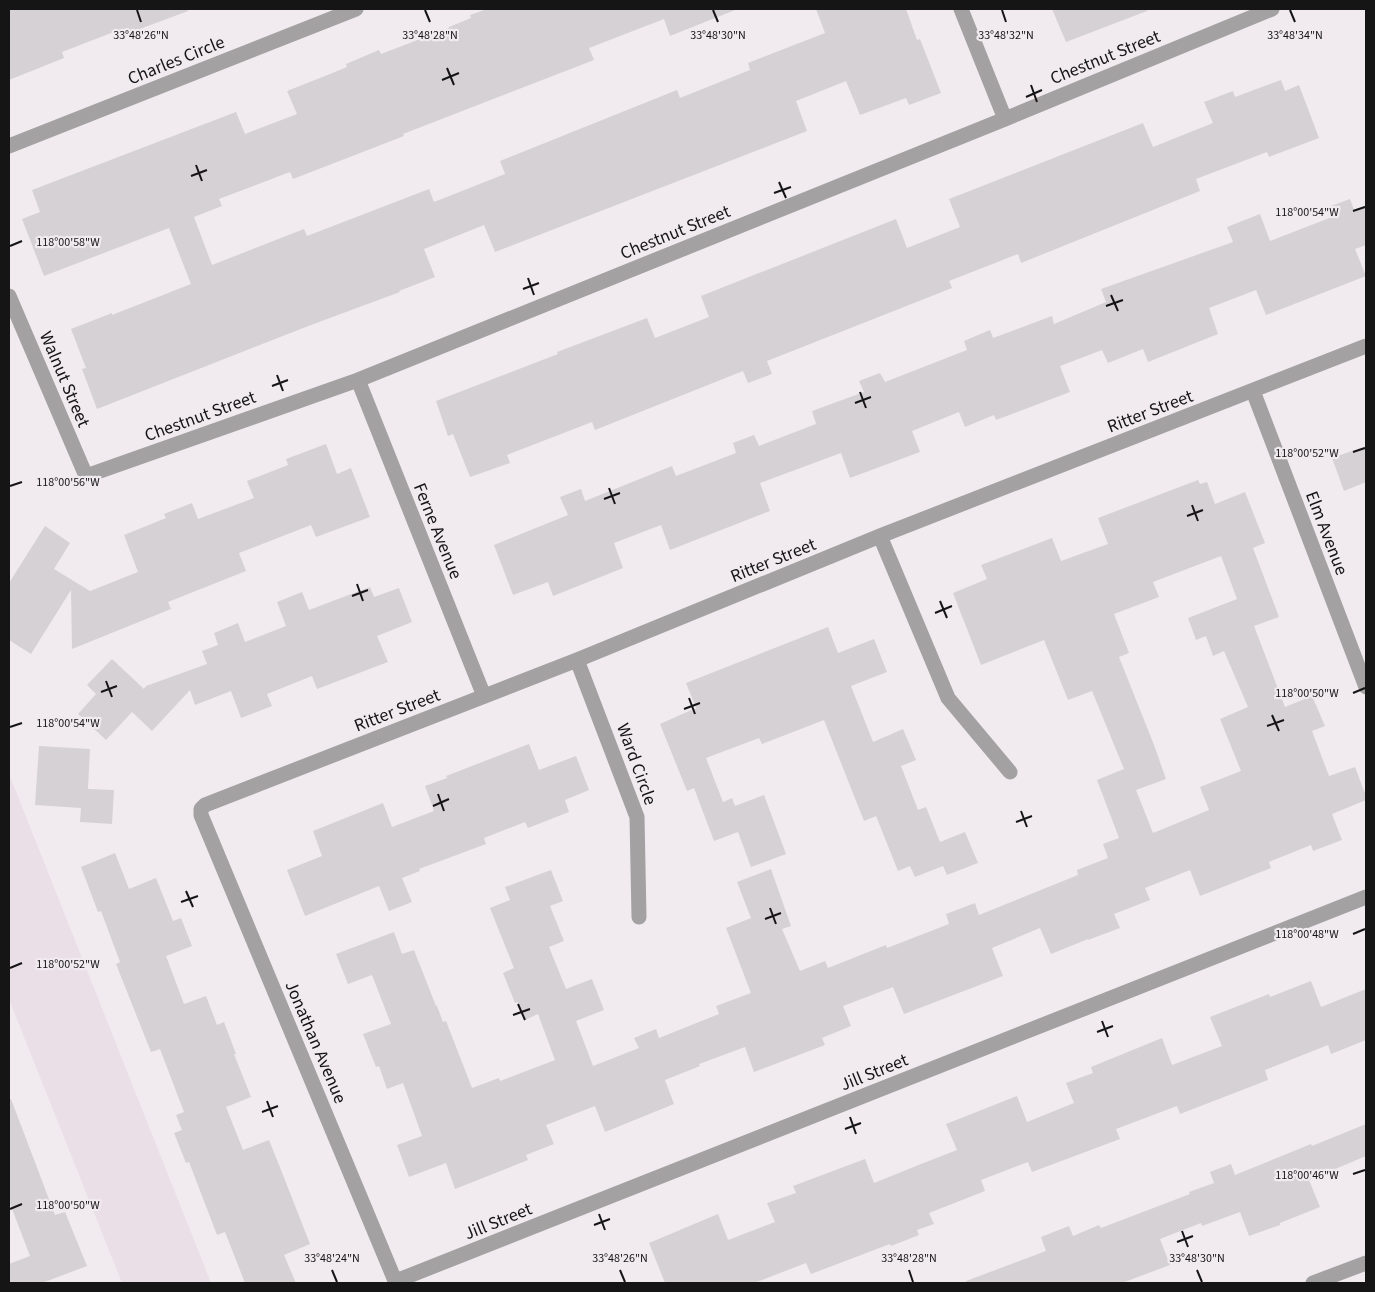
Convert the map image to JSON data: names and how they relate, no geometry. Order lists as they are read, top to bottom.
{
  "streets": {
    "street": [
      "Chestnut Street",
      "Charles Circle",
      "Walnut Street",
      "Ritter Street",
      "Ferne Avenue",
      "Elm Avenue",
      "Ward Circle",
      "Jonathan Avenue",
      "Jill Street"
    ]
  },
  "crossings": [
    ["Chestnut Street", "Walnut Street"],
    ["Chestnut Street", "Ferne Avenue"],
    ["Ritter Street", "Ferne Avenue"],
    ["Ritter Street", "Elm Avenue"],
    ["Ritter Street", "Ward Circle"],
    ["Ritter Street", "Jonathan Avenue"],
    ["Jonathan Avenue", "Jill Street"]
  ],
  "coordinates": [
    "33°48'26\"N",
    "33°48'28\"N",
    "33°48'30\"N",
    "33°48'32\"N",
    "33°48'34\"N",
    "118°00'54\"W",
    "118°00'58\"W",
    "118°00'52\"W",
    "118°00'56\"W",
    "118°00'50\"W",
    "118°00'48\"W",
    "118°00'46\"W",
    "33°48'24\"N"
  ]
}
